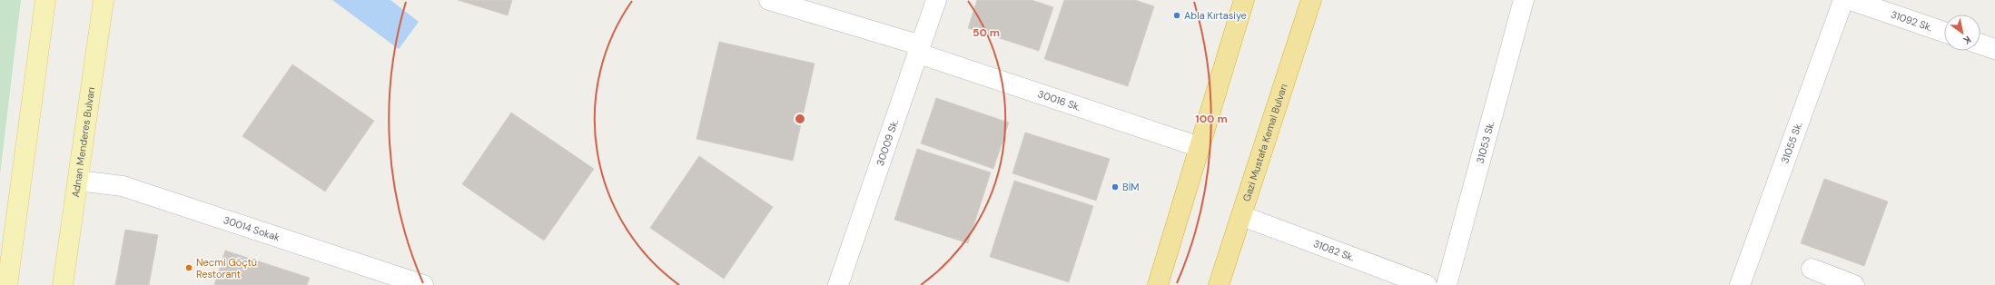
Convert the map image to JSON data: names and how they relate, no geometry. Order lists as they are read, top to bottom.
{
  "streets": {
    "highway": ["Gazi Mustafa Kemal Bulvarı"],
    "main road": ["Adnan Menderes Bulvarı"],
    "street": [
      "31092 Sk.",
      "30016 Sk.",
      "30009 Sk.",
      "31053 Sk.",
      "31055 Sk.",
      "30014 Sokak",
      "31082 Sk."
    ]
  },
  "crossings": [
    ["30016 Sk.", "30009 Sk."],
    ["Adnan Menderes Bulvarı", "30014 Sokak"],
    ["Gazi Mustafa Kemal Bulvarı", "31082 Sk."]
  ],
  "places": ["Abla Kırtasiye", "BİM", "Necmi Göçtü Restorant"],
  "north": "bottom right",
  "rings": ["50 m", "100 m"]
}
